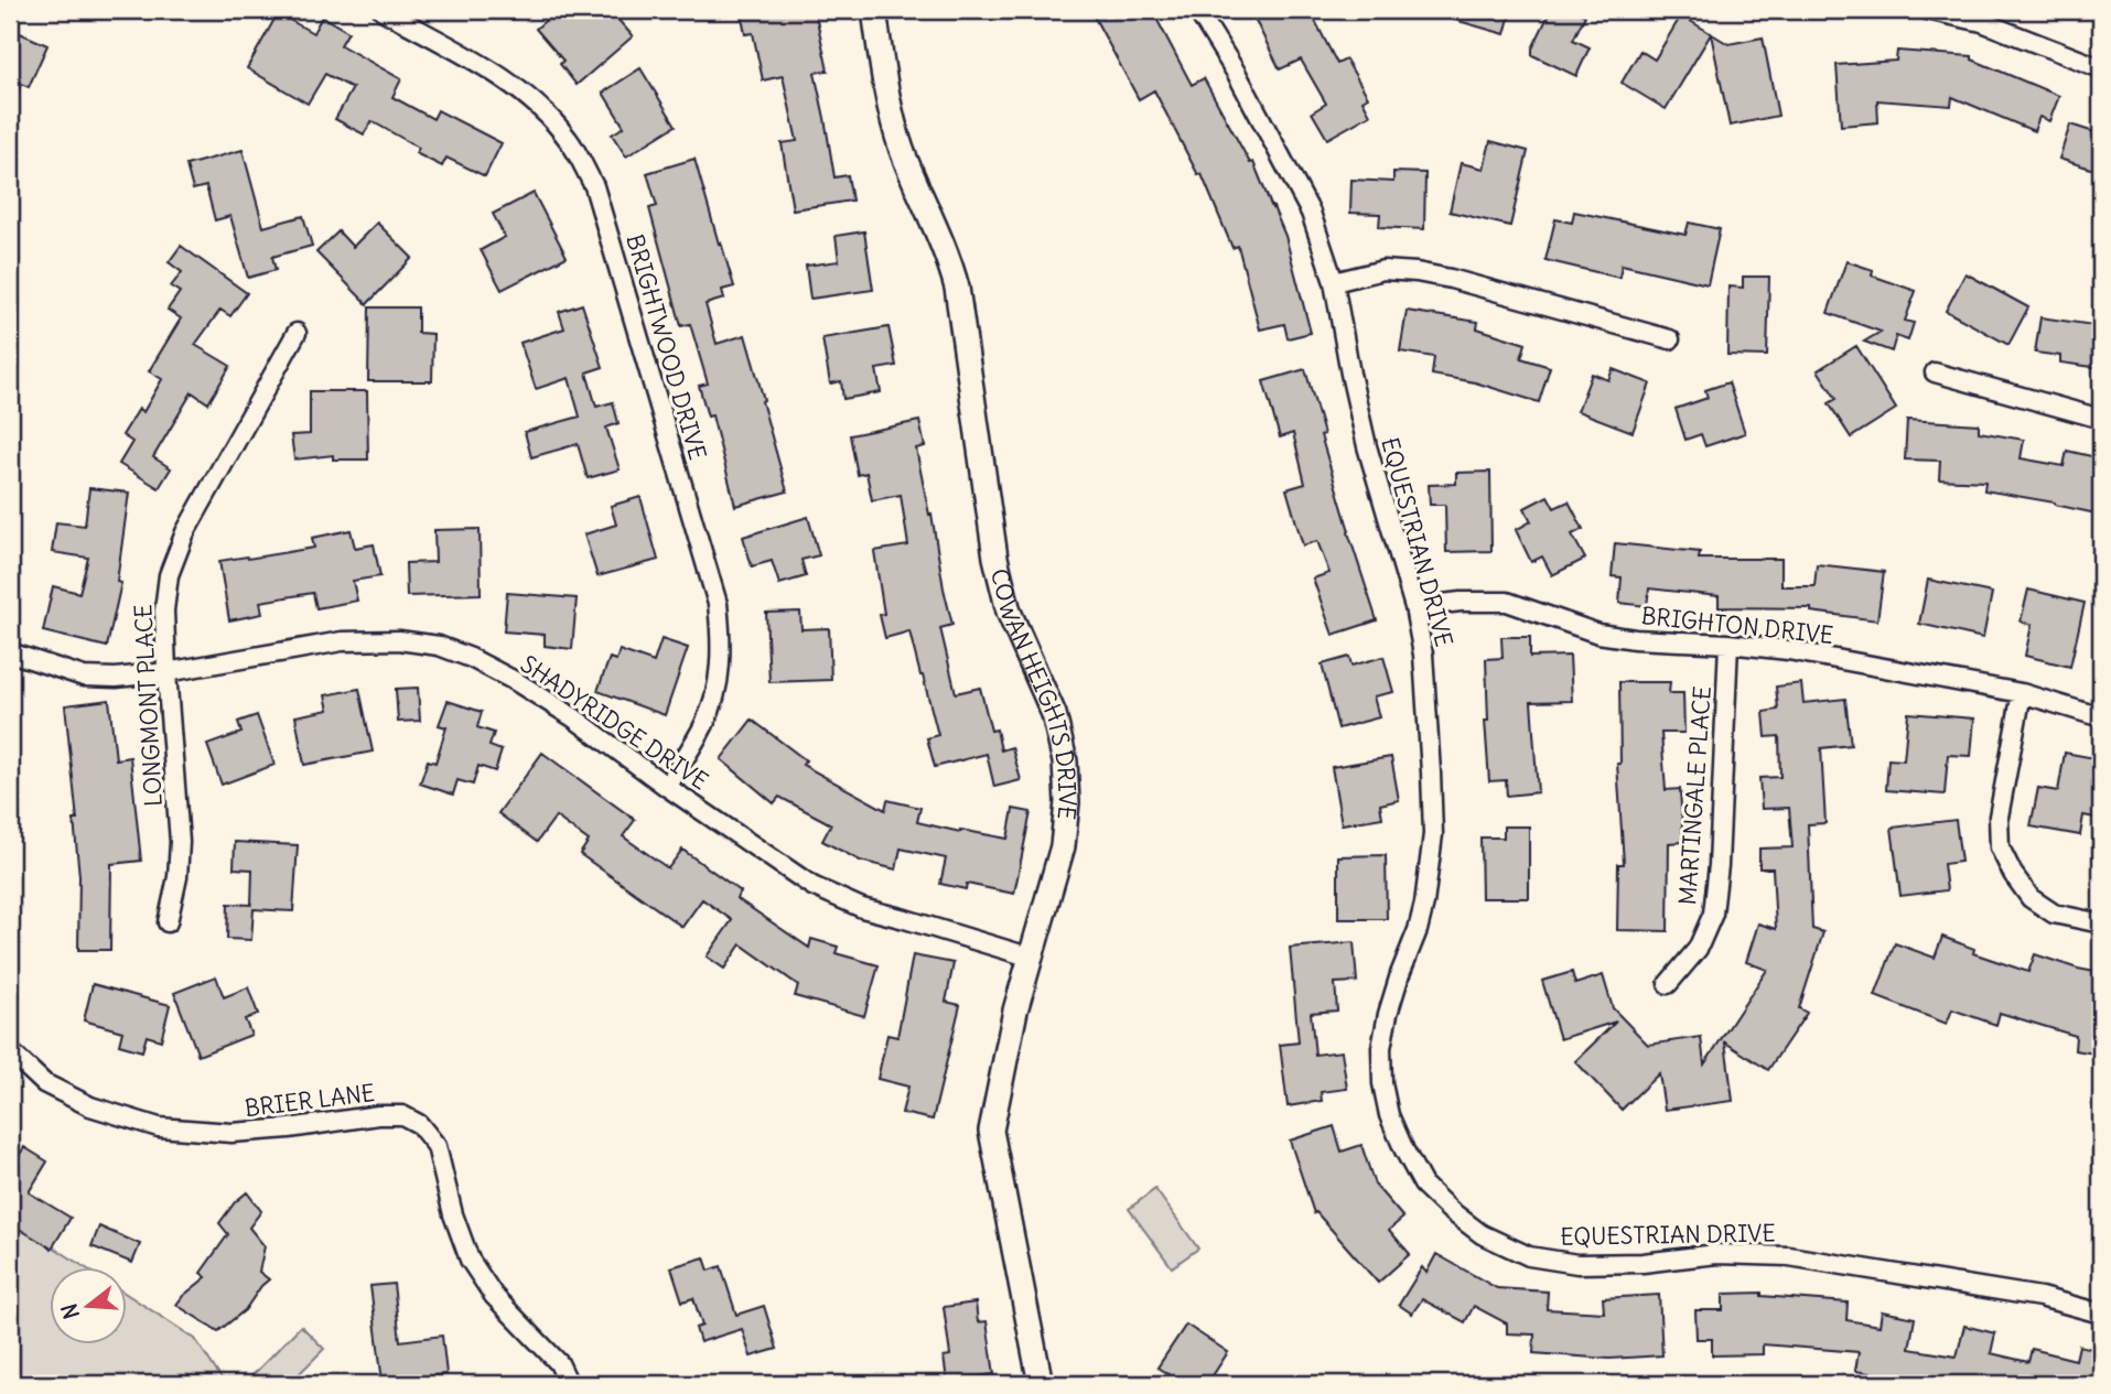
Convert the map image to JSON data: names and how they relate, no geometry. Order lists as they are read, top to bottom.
{
  "streets": {
    "street": [
      "BRIGHTWOOD DRIVE",
      "EQUESTRIAN DRIVE",
      "BRIGHTON DRIVE",
      "COWAN HEIGHTS DRIVE",
      "LONGMONT PLACE",
      "SHADYRIDGE DRIVE",
      "MARTINGALE PLACE",
      "BRIER LANE"
    ]
  },
  "crossings": [
    ["BRIGHTWOOD DRIVE", "SHADYRIDGE DRIVE"],
    ["EQUESTRIAN DRIVE", "BRIGHTON DRIVE"],
    ["BRIGHTON DRIVE", "MARTINGALE PLACE"],
    ["COWAN HEIGHTS DRIVE", "SHADYRIDGE DRIVE"],
    ["LONGMONT PLACE", "SHADYRIDGE DRIVE"]
  ],
  "north": "left"
}
